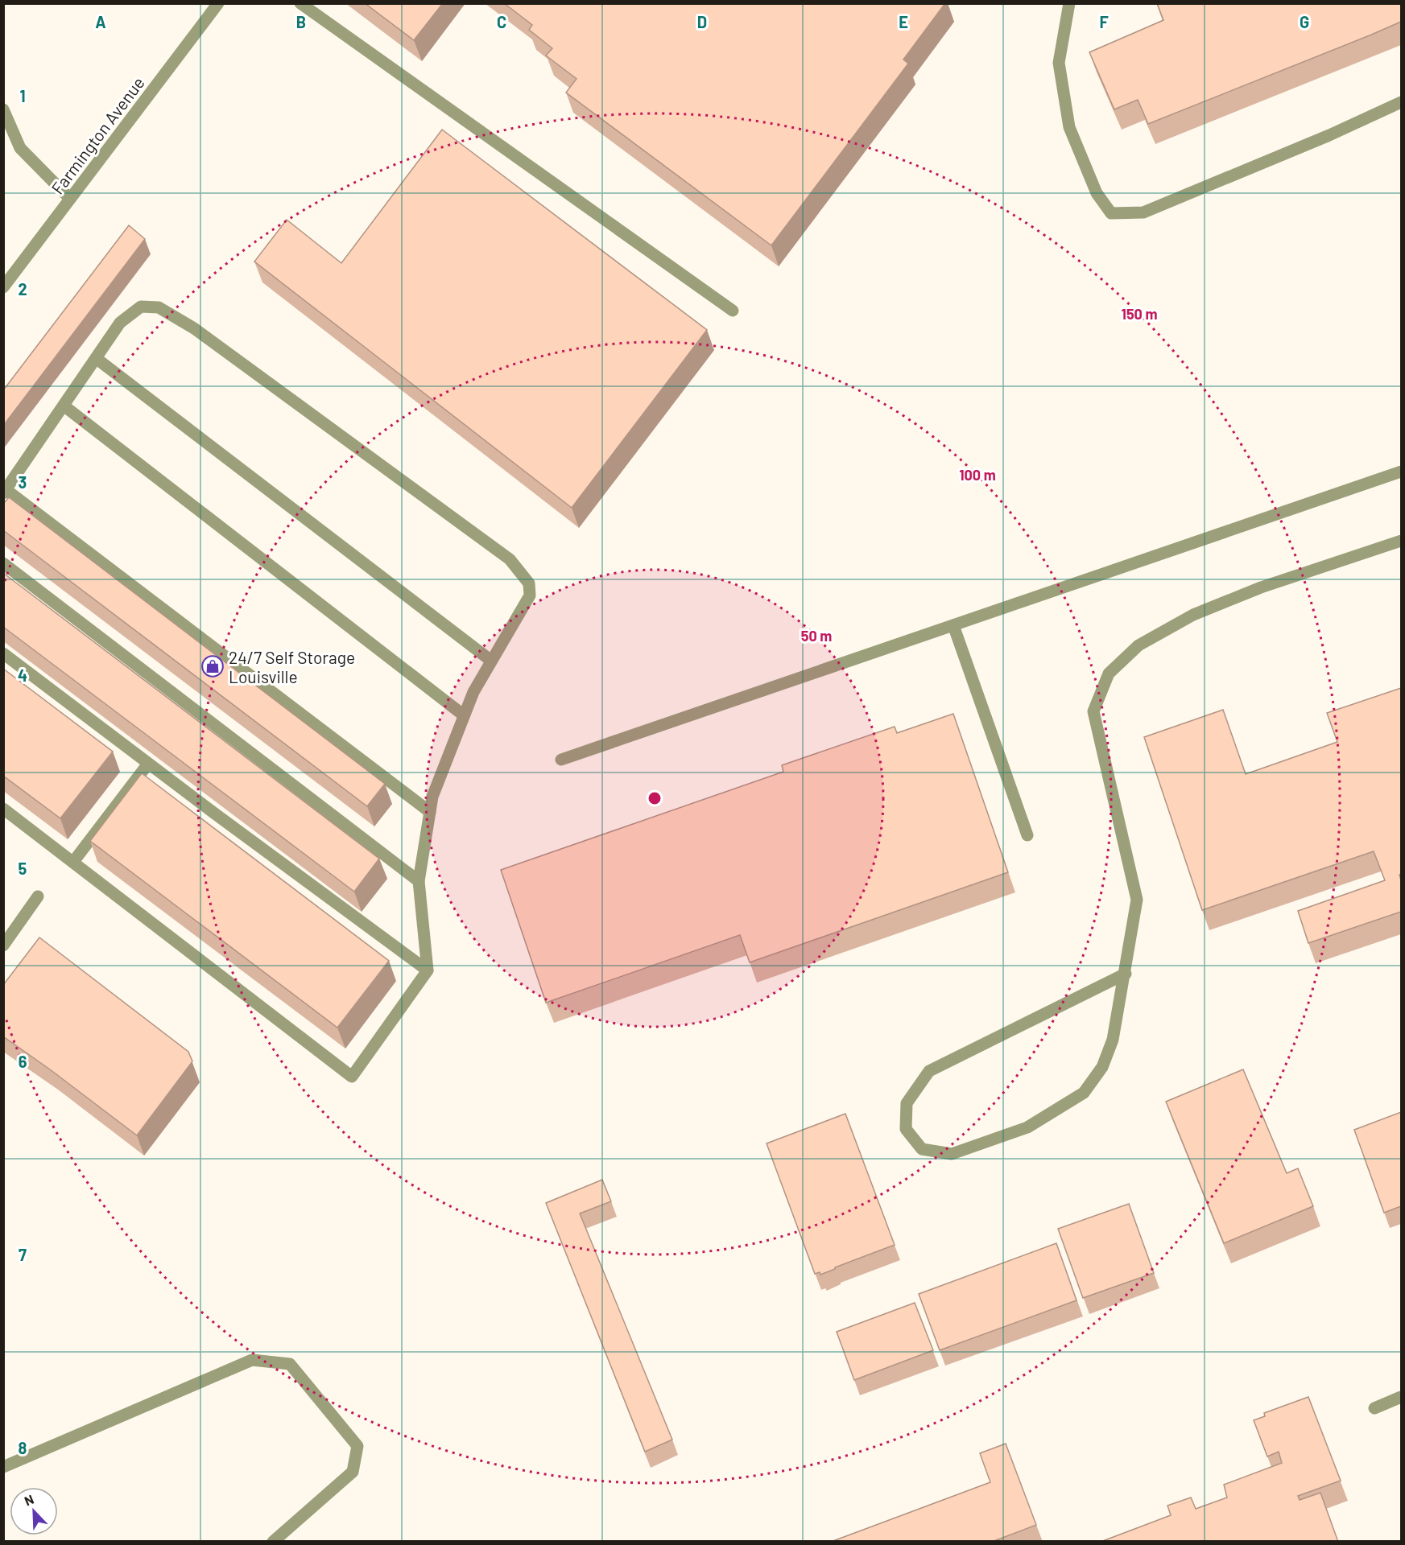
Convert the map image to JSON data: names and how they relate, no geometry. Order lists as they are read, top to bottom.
{
  "streets": {
    "street": ["Farmington Avenue"]
  },
  "places": {
    "shop": ["24/7 Self Storage Louisville"]
  },
  "north": "top left",
  "grid": {
    "columns": [
      "A",
      "B",
      "C",
      "D",
      "E",
      "F",
      "G"
    ],
    "rows": [
      "1",
      "2",
      "3",
      "4",
      "5",
      "6",
      "7",
      "8"
    ]
  },
  "rings": ["150 m", "100 m", "50 m"]
}
